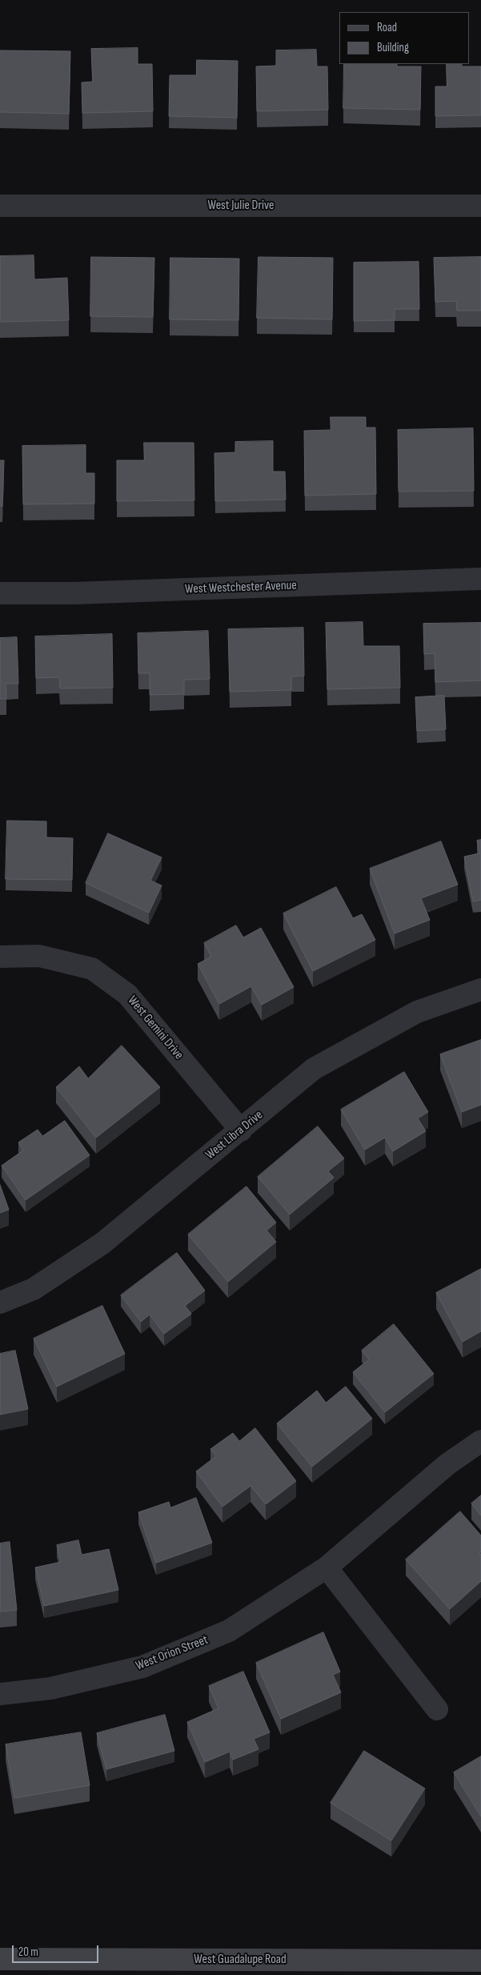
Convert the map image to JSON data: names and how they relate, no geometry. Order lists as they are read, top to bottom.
{
  "streets": {
    "main road": ["West Guadalupe Road"],
    "street": [
      "West Julie Drive",
      "West Westchester Avenue",
      "West Gemini Drive",
      "West Libra Drive",
      "West Orion Street"
    ]
  },
  "crossings": [
    ["West Gemini Drive", "West Libra Drive"]
  ],
  "legend": ["Road", "Building"],
  "scale_bar": "20 m"
}
